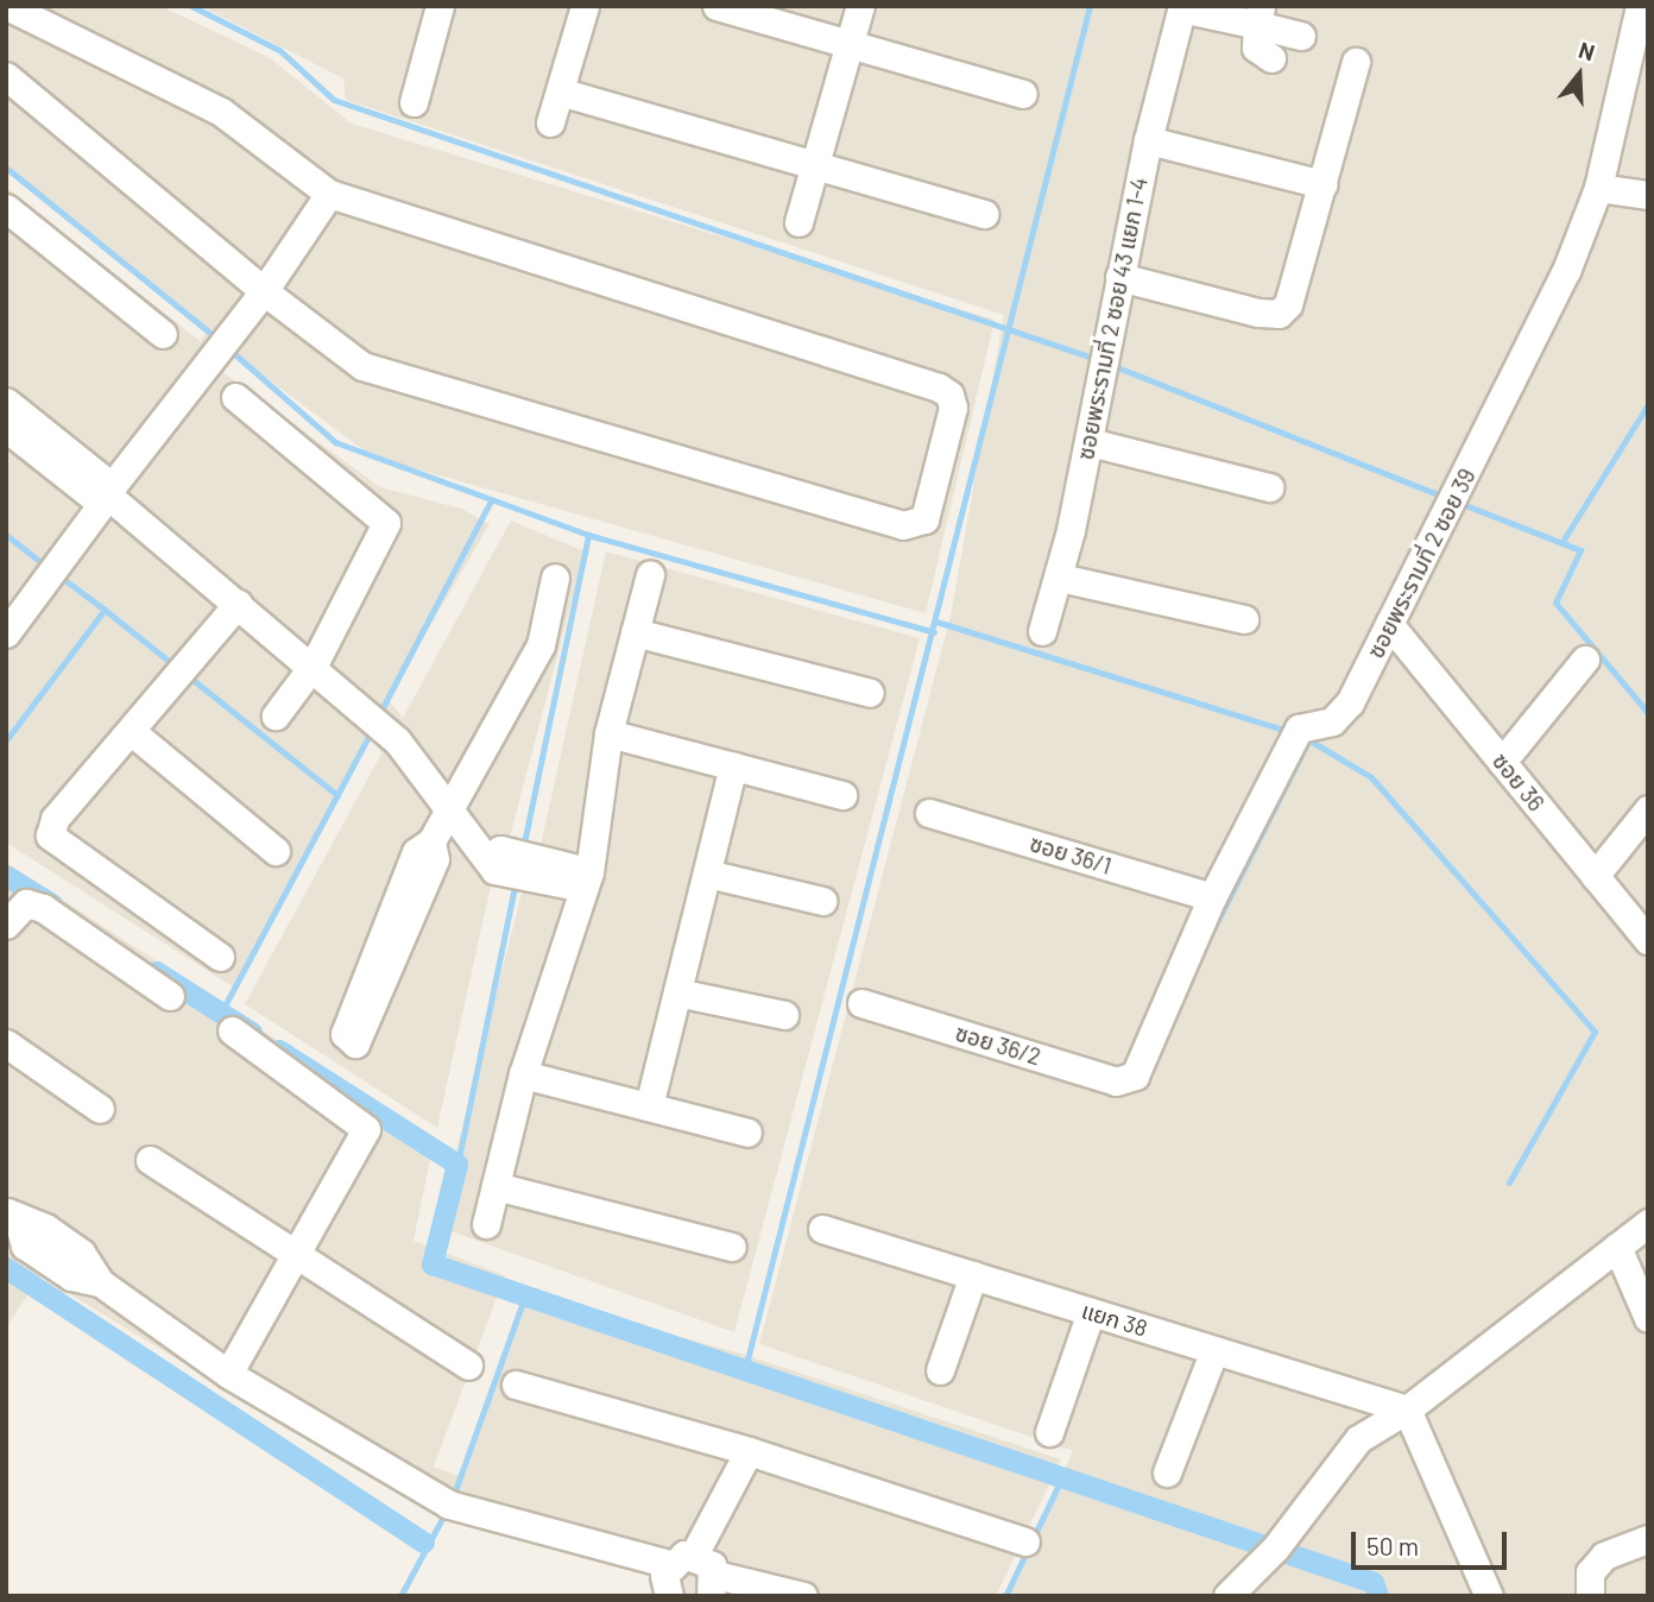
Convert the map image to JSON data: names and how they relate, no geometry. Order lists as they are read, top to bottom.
{
  "streets": {
    "street": [
      "ซอยพระรามที่ 2 ซอย 43 แยก 1-4",
      "ซอยพระรามที่ 2 ซอย 39",
      "ซอย 36",
      "ซอย 36/1",
      "ซอย 36/2",
      "แยก 38"
    ]
  },
  "crossings": [
    ["ซอยพระรามที่ 2 ซอย 39", "ซอย 36"],
    ["ซอยพระรามที่ 2 ซอย 39", "ซอย 36/1"],
    ["ซอยพระรามที่ 2 ซอย 39", "ซอย 36/2"]
  ],
  "scale_bar": "50 m",
  "north": "top"
}
